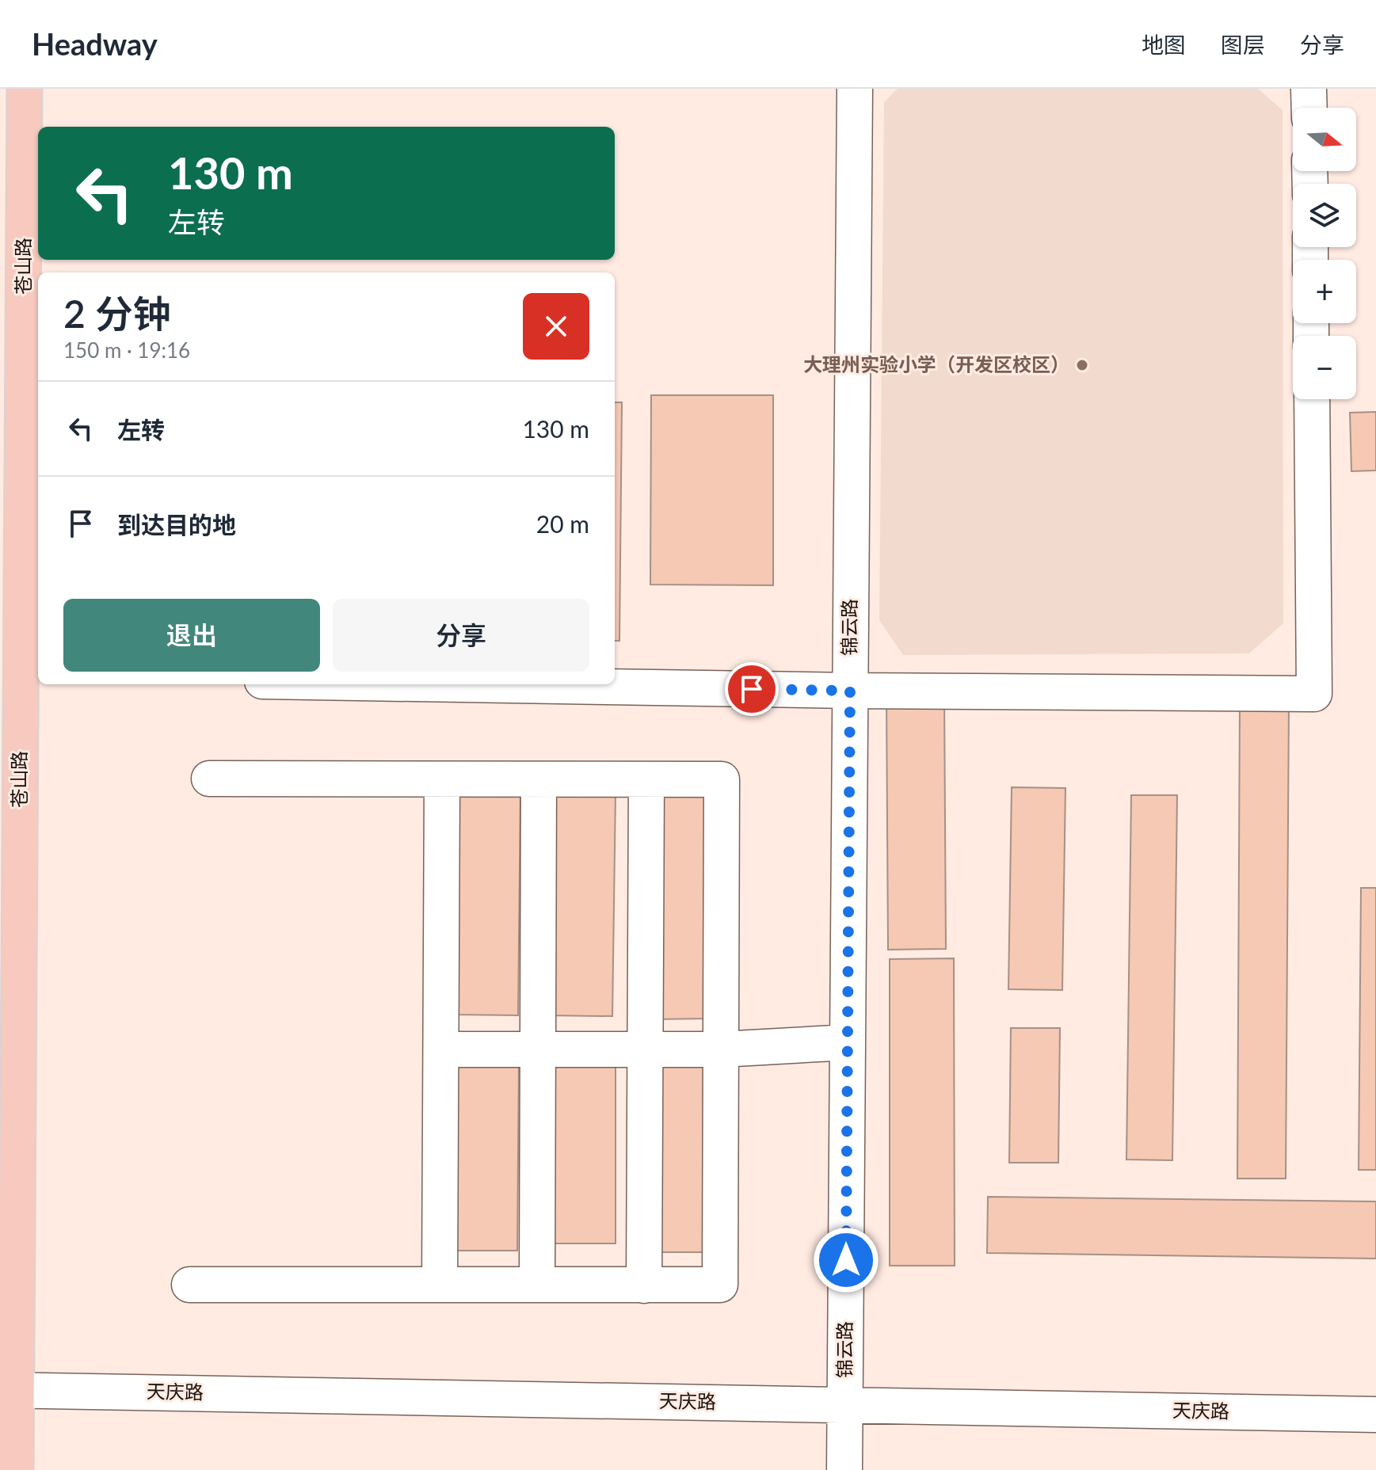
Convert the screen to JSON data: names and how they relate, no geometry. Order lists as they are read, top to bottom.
{
  "streets": {
    "main road": ["苍山路"],
    "street": ["锦云路", "天庆路"]
  },
  "crossings": [
    ["苍山路", "天庆路"],
    ["锦云路", "天庆路"]
  ],
  "places": ["大理州实验小学（开发区校区）"],
  "north": "right",
  "page": {
    "header": "Headway",
    "nav": ["地图", "图层", "分享"],
    "map_buttons": ["+", "−"],
    "turn": ["130 m", "左转"],
    "heading": ["2 分钟", "150 m · 19:16"],
    "list": [
      {
        "name": "左转",
        "value": "130 m"
      },
      {
        "name": "到达目的地",
        "value": "20 m"
      }
    ],
    "buttons": ["退出", "分享"]
  }
}
